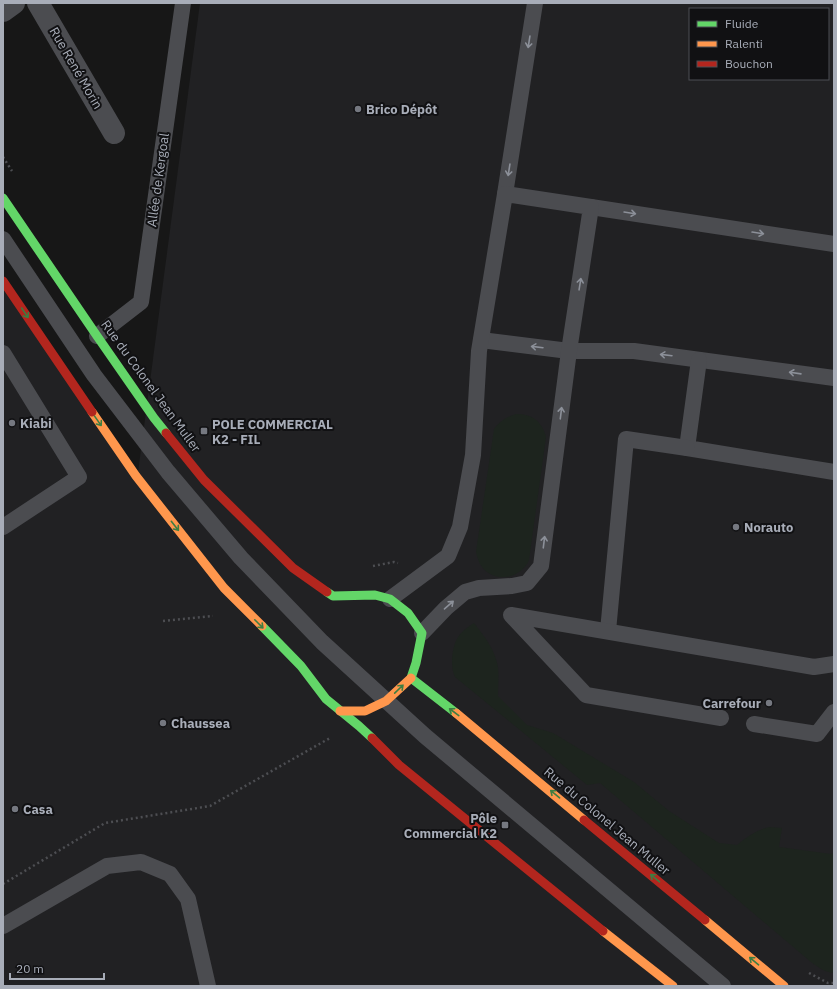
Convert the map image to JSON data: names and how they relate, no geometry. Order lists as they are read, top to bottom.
{
  "streets": {
    "main road": ["Rue du Colonel Jean Muller"],
    "street": ["Rue René Morin"],
    "lane": ["Allée de Kergoal"]
  },
  "crossings": [
    ["Allée de Kergoal", "Rue du Colonel Jean Muller"]
  ],
  "places": {
    "other": [
      "Brico Dépôt",
      "Kiabi",
      "Norauto",
      "Carrefour",
      "Chaussea",
      "Casa"
    ],
    "transit": ["POLE COMMERCIAL K2 - FIL", "Pôle Commercial K2"]
  },
  "legend": ["Fluide", "Ralenti", "Bouchon"],
  "scale_bar": "20 m"
}
